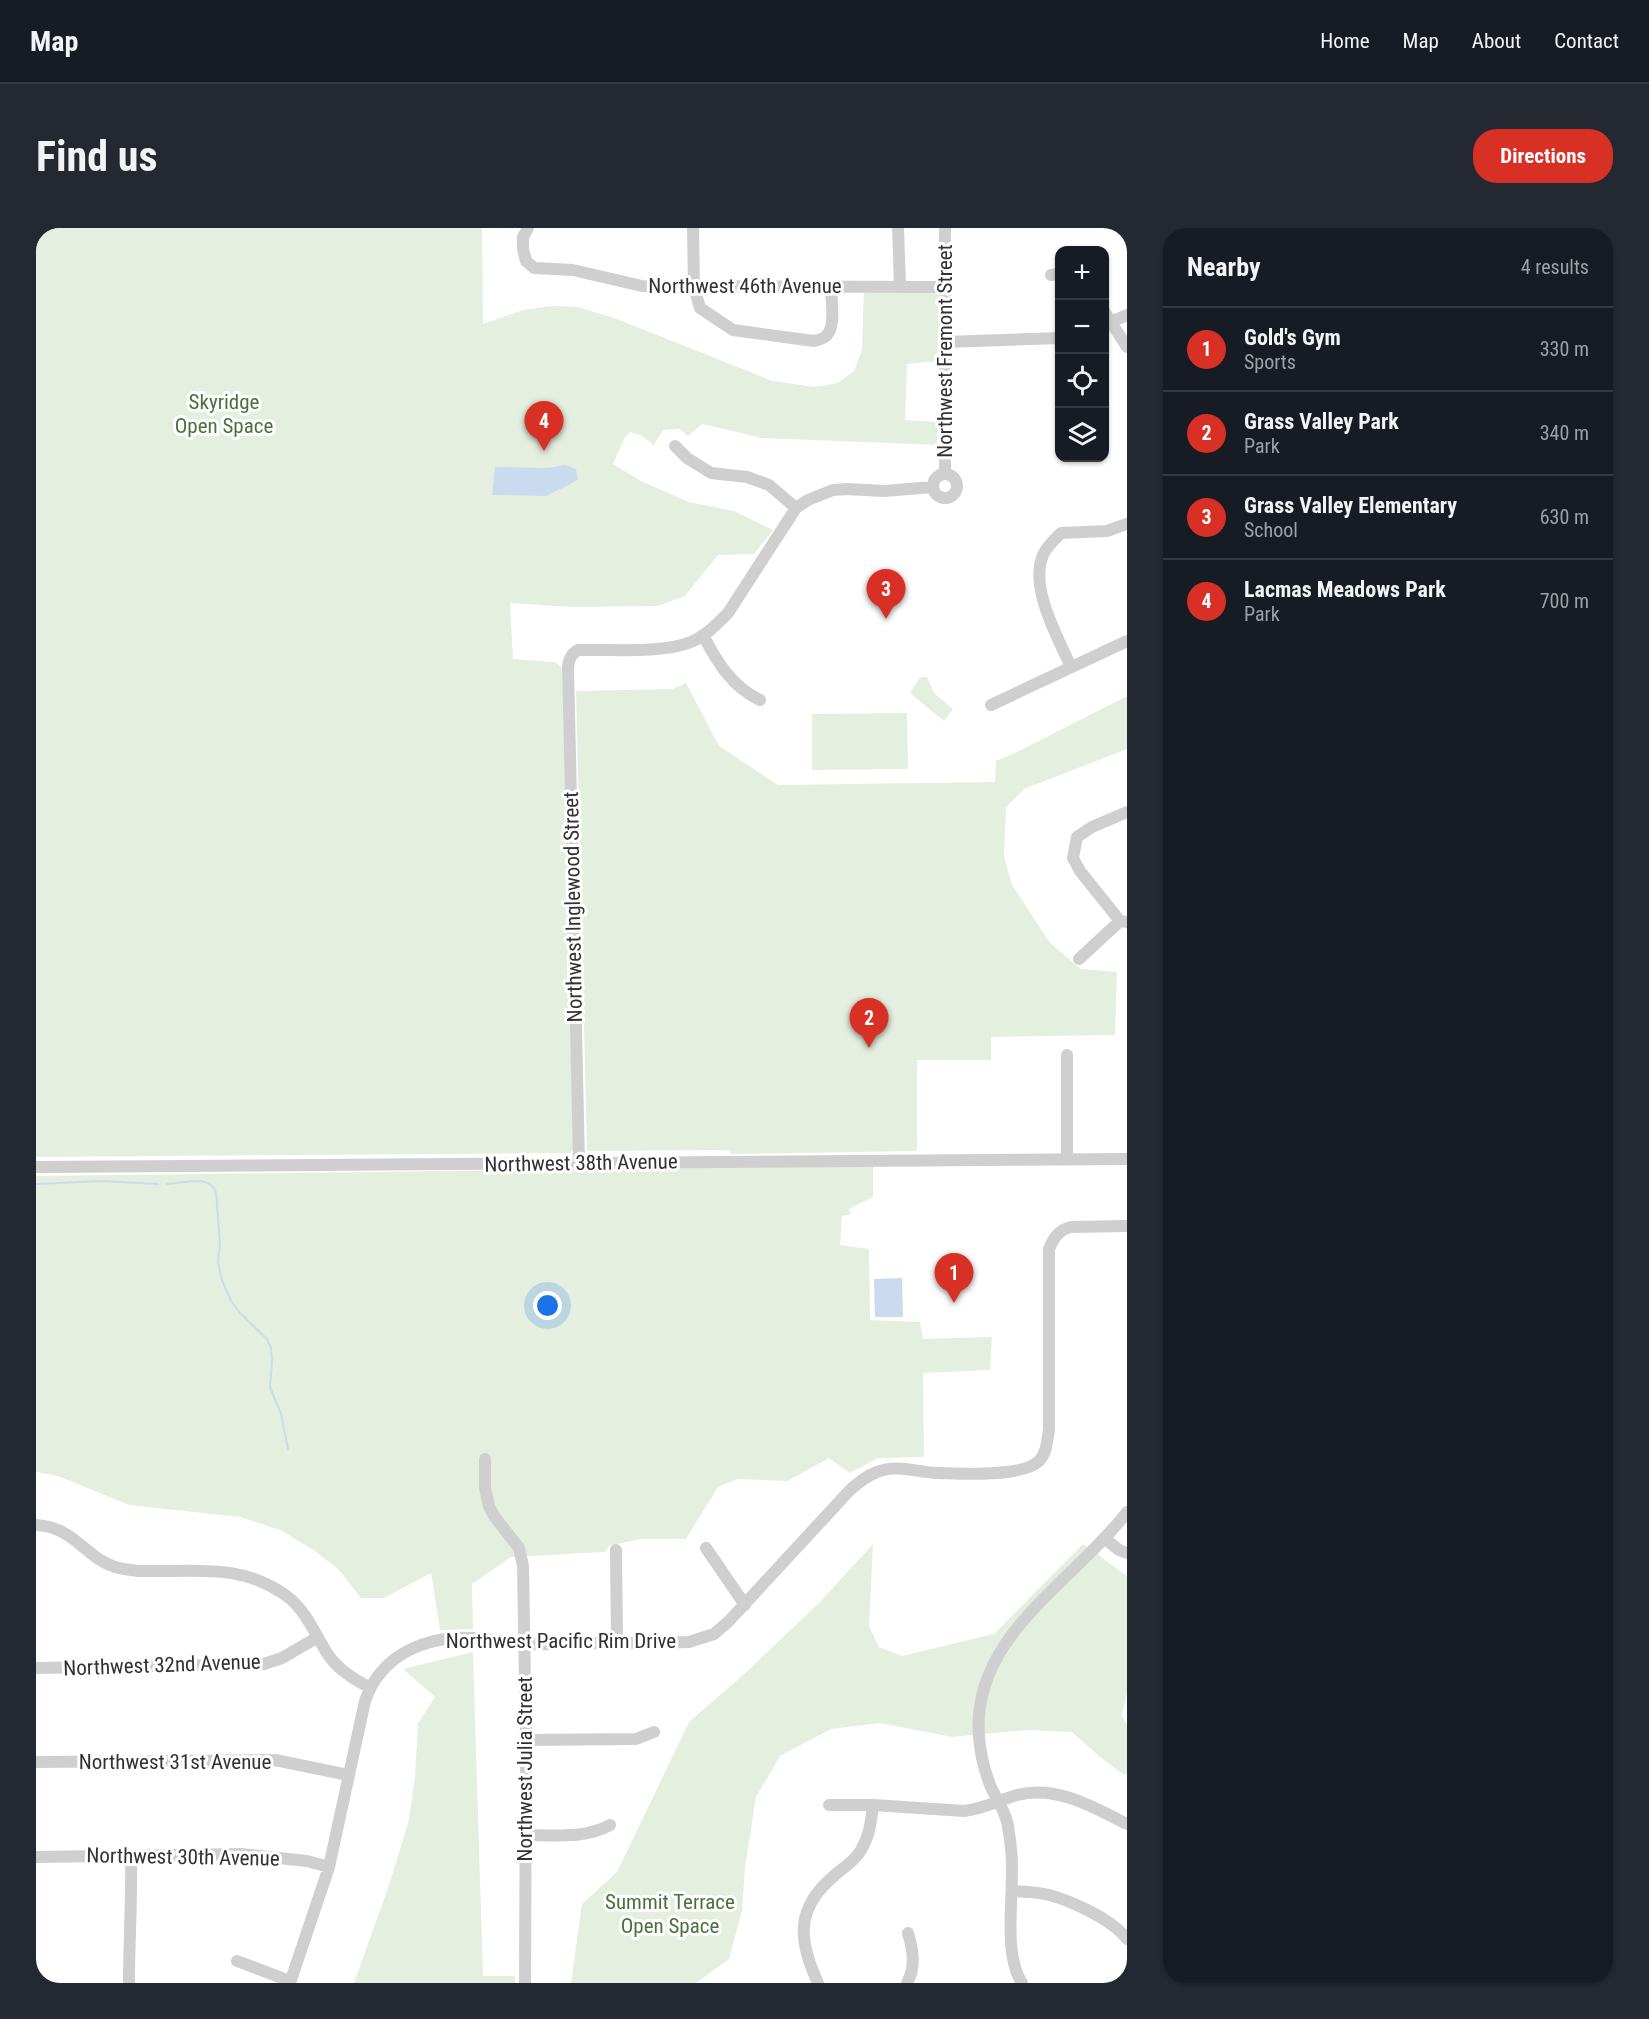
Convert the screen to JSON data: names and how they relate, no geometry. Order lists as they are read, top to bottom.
{
  "streets": {
    "street": [
      "Northwest 46th Avenue",
      "Northwest Fremont Street",
      "Northwest Inglewood Street",
      "Northwest 38th Avenue",
      "Northwest Pacific Rim Drive",
      "Northwest 32nd Avenue",
      "Northwest 31st Avenue",
      "Northwest Julia Street",
      "Northwest 30th Avenue"
    ]
  },
  "crossings": [
    ["Northwest 46th Avenue", "Northwest Fremont Street"],
    ["Northwest Inglewood Street", "Northwest 38th Avenue"],
    ["Northwest Pacific Rim Drive", "Northwest 31st Avenue"],
    ["Northwest Pacific Rim Drive", "Northwest Julia Street"],
    ["Northwest Pacific Rim Drive", "Northwest 30th Avenue"]
  ],
  "parks": ["Skyridge Open Space", "Summit Terrace Open Space"],
  "page": {
    "header": "Map",
    "nav": [
      "Home",
      "Map",
      "About",
      "Contact"
    ],
    "buttons": "Directions",
    "title": "Find us",
    "heading": ["Nearby", "4 results"],
    "map_buttons": ["+", "−"],
    "list": [
      {
        "mark": "1",
        "name": "Gold's Gym",
        "note": "Sports",
        "value": "330 m"
      },
      {
        "mark": "2",
        "name": "Grass Valley Park",
        "note": "Park",
        "value": "340 m"
      },
      {
        "mark": "3",
        "name": "Grass Valley Elementary",
        "note": "School",
        "value": "630 m"
      },
      {
        "mark": "4",
        "name": "Lacmas Meadows Park",
        "note": "Park",
        "value": "700 m"
      }
    ],
    "pins": [
      "4",
      "3",
      "2",
      "1"
    ]
  }
}
